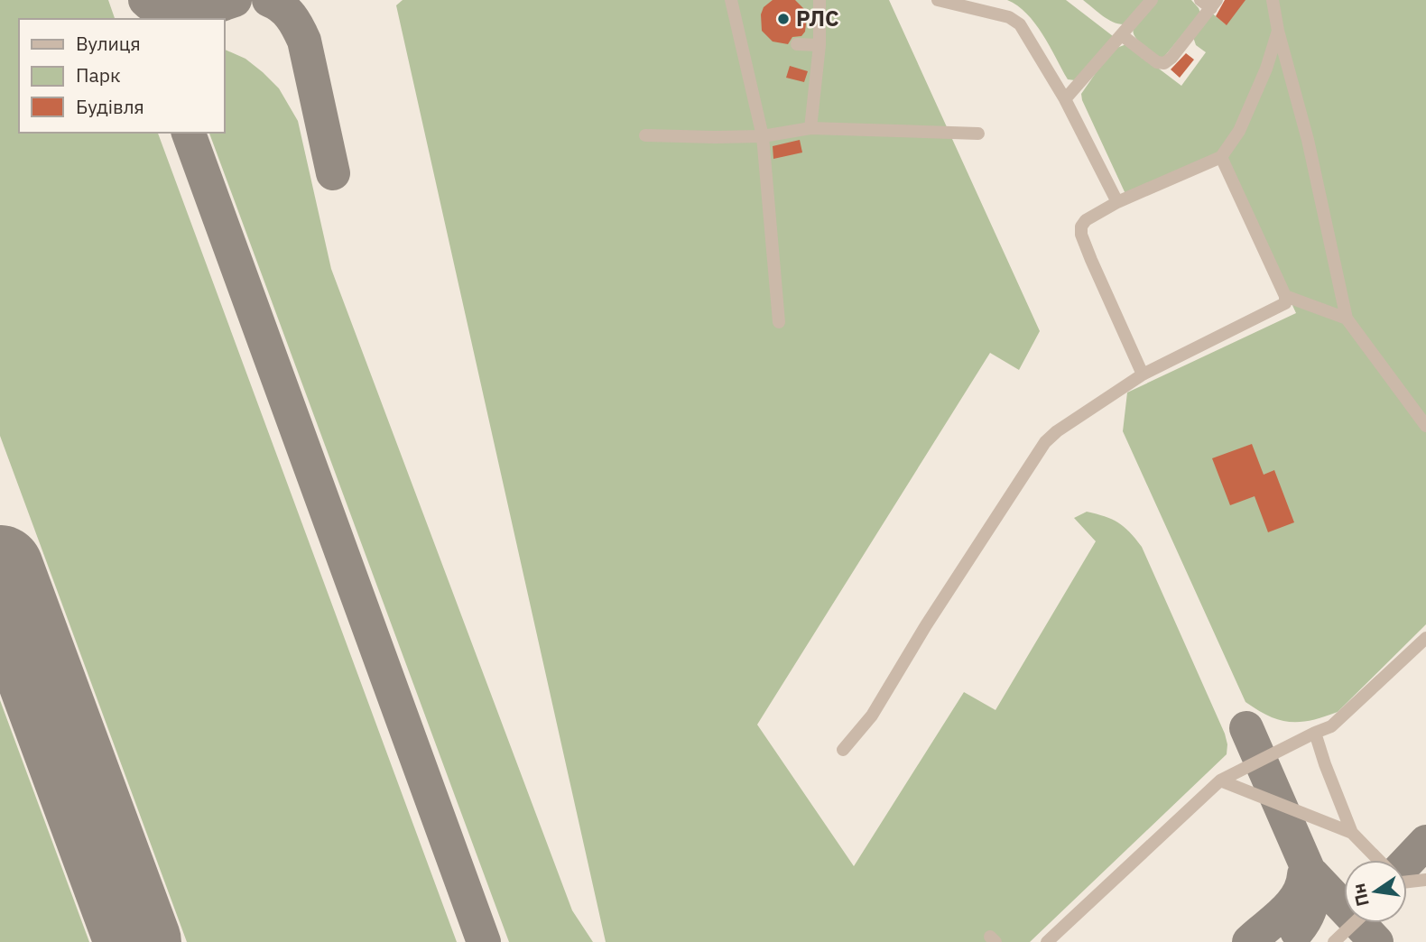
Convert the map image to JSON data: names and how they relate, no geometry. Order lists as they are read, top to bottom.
{
  "places": ["РЛС"],
  "legend": ["Вулиця", "Парк", "Будівля"],
  "north": "left"
}
